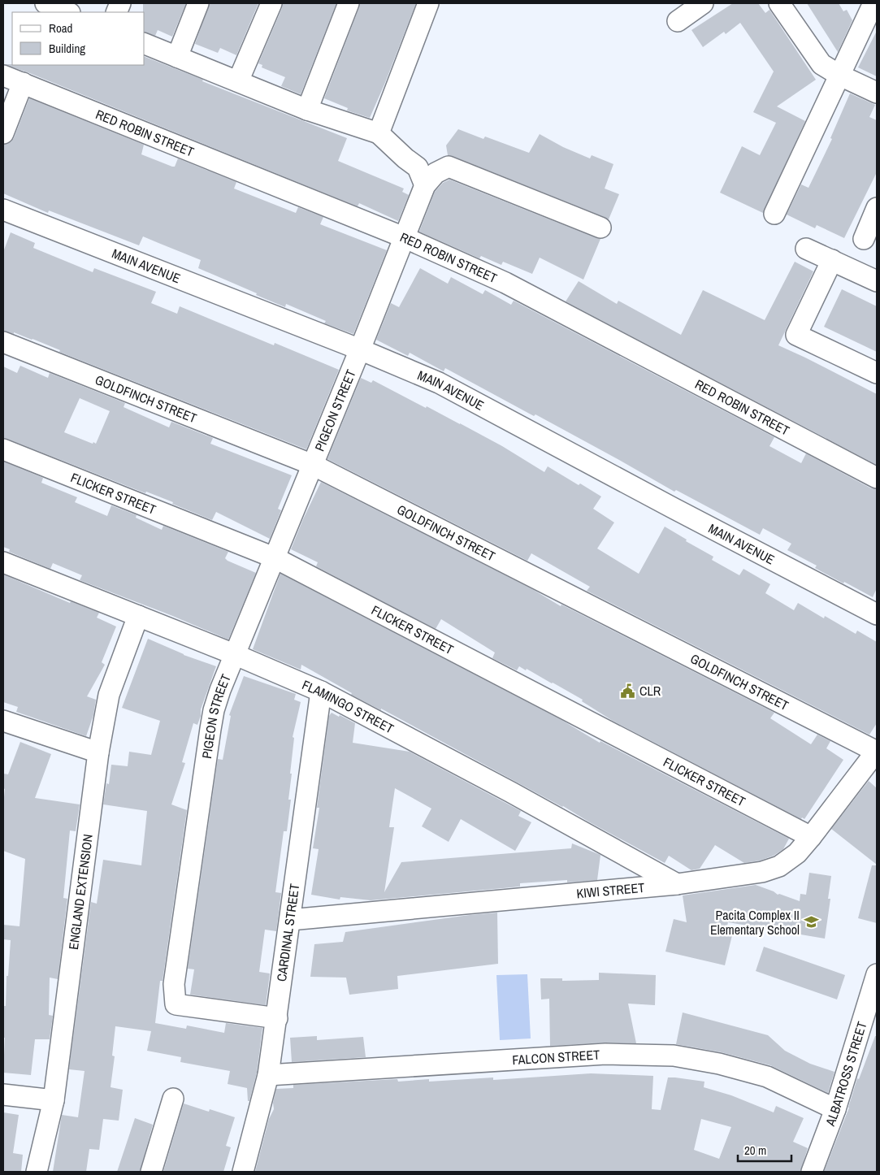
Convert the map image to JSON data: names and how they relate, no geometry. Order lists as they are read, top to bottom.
{
  "streets": {
    "street": [
      "RED ROBIN STREET",
      "MAIN AVENUE",
      "GOLDFINCH STREET",
      "PIGEON STREET",
      "FLICKER STREET",
      "FLAMINGO STREET",
      "KIWI STREET",
      "ENGLAND EXTENSION",
      "CARDINAL STREET",
      "FALCON STREET",
      "ALBATROSS STREET"
    ]
  },
  "crossings": [
    ["RED ROBIN STREET", "PIGEON STREET"],
    ["MAIN AVENUE", "PIGEON STREET"],
    ["GOLDFINCH STREET", "PIGEON STREET"],
    ["GOLDFINCH STREET", "KIWI STREET"],
    ["PIGEON STREET", "FLICKER STREET"],
    ["PIGEON STREET", "FLAMINGO STREET"],
    ["PIGEON STREET", "CARDINAL STREET"],
    ["FLICKER STREET", "KIWI STREET"],
    ["FLAMINGO STREET", "KIWI STREET"],
    ["FLAMINGO STREET", "ENGLAND EXTENSION"],
    ["FLAMINGO STREET", "CARDINAL STREET"],
    ["KIWI STREET", "CARDINAL STREET"],
    ["CARDINAL STREET", "FALCON STREET"],
    ["FALCON STREET", "ALBATROSS STREET"]
  ],
  "places": {
    "public building": ["CLR"],
    "school or university": ["Pacita Complex II Elementary School"]
  },
  "legend": ["Road", "Building"],
  "scale_bar": "20 m"
}
